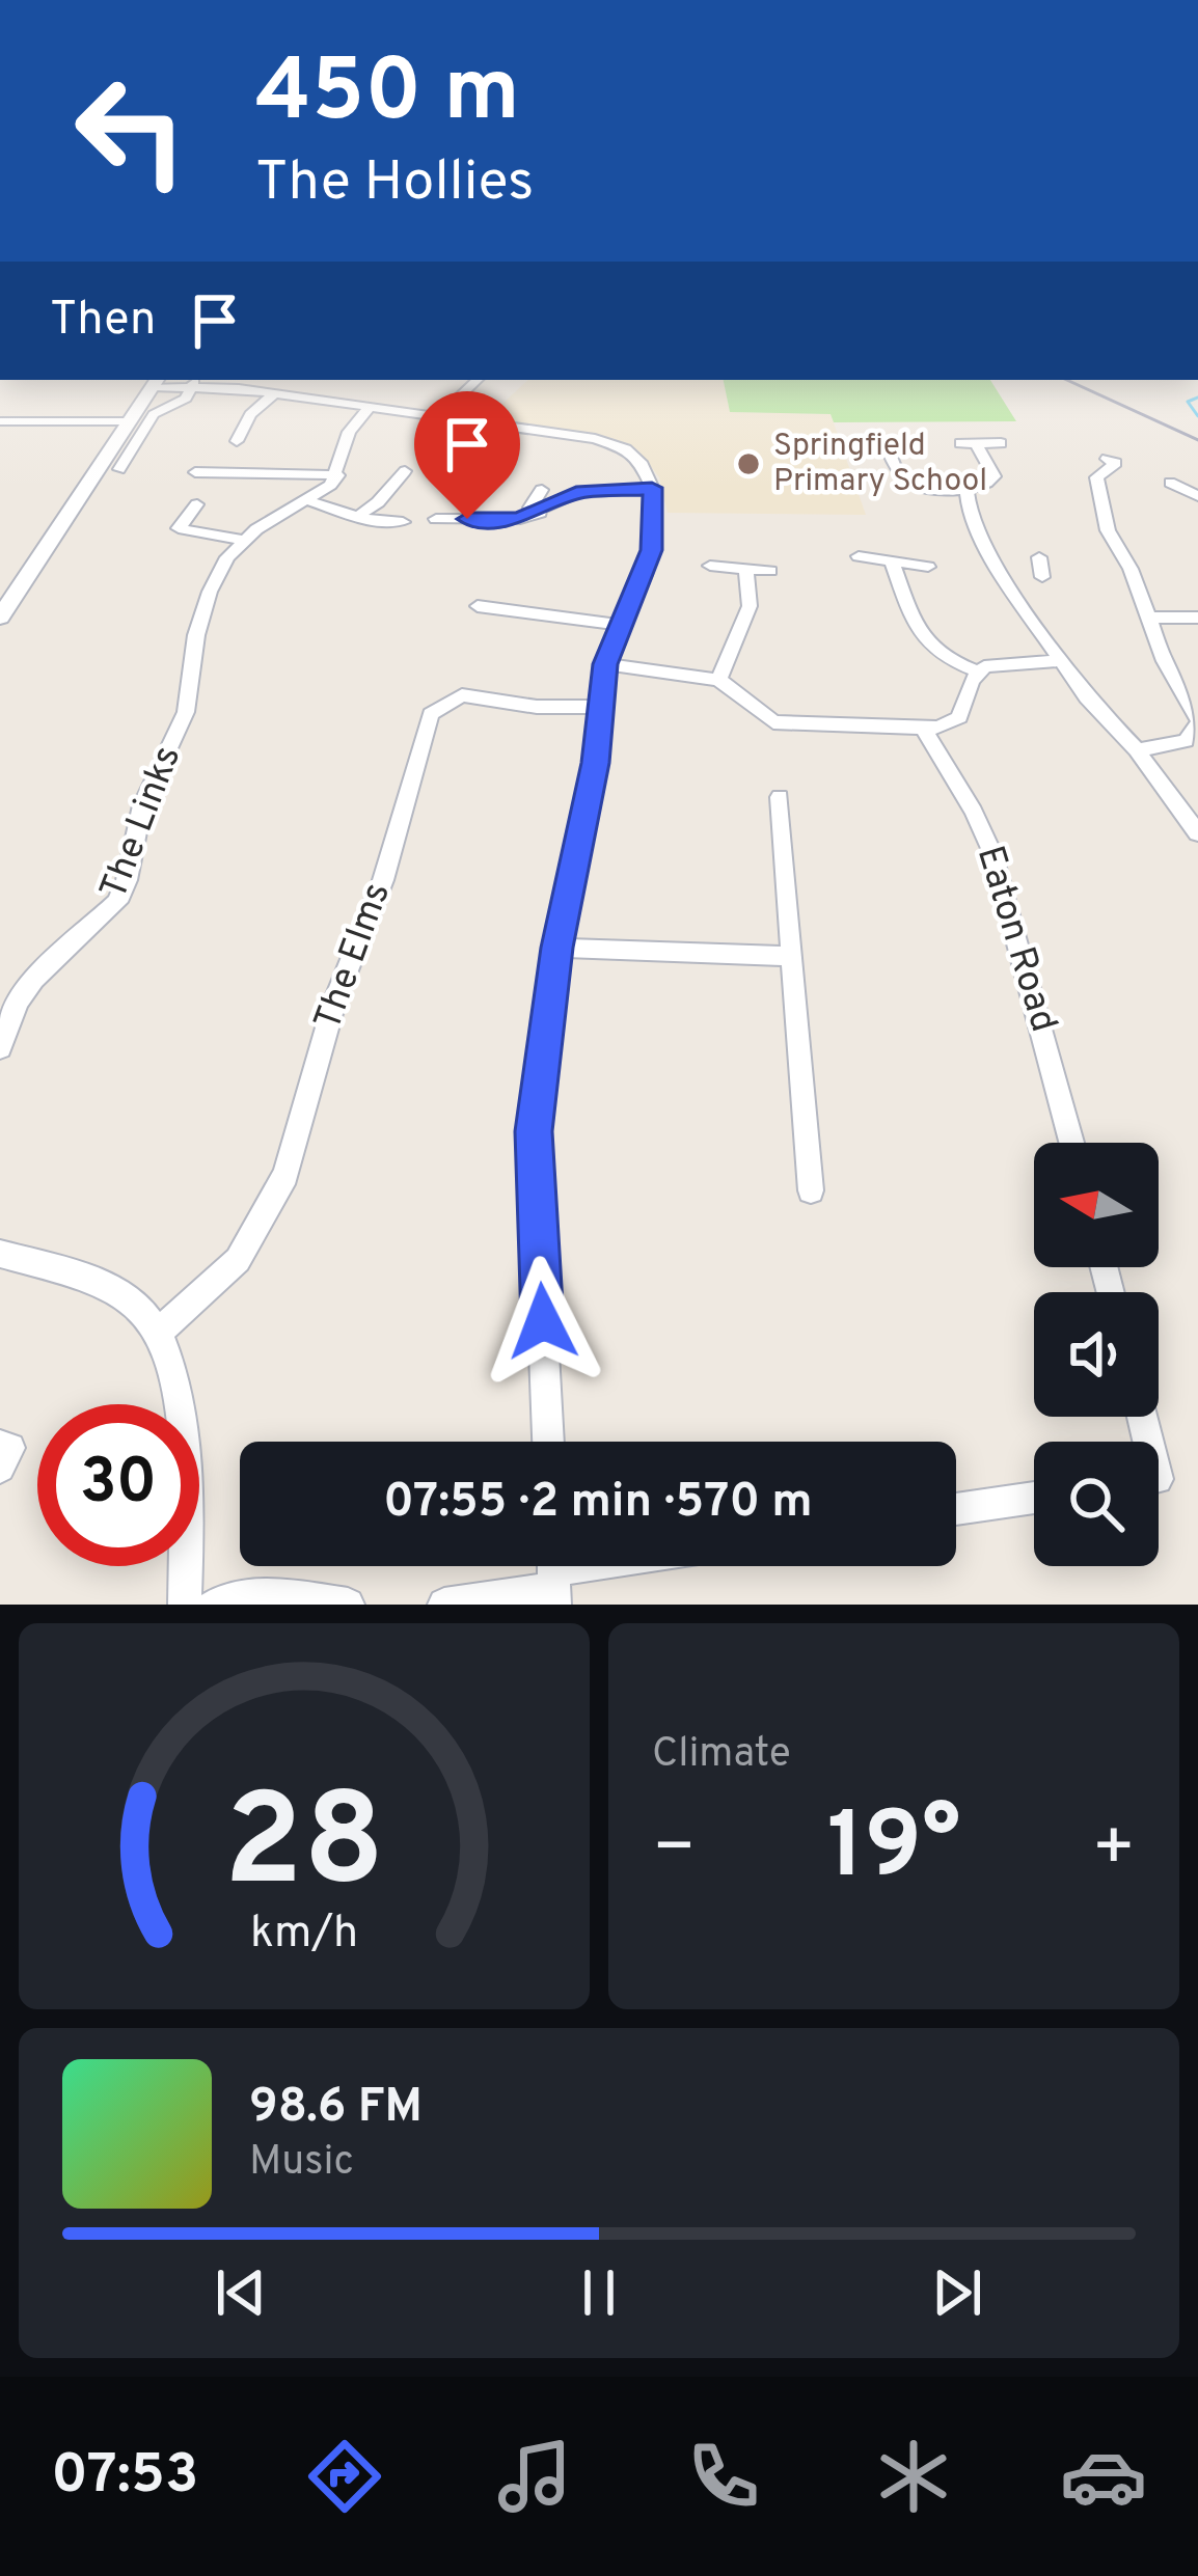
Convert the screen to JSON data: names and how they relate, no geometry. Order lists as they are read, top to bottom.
{
  "streets": {
    "street": ["The Links", "Eaton Road", "The Elms"]
  },
  "places": ["Springfield Primary School"],
  "north": "left",
  "page": {
    "turn": ["450 m", "The Hollies"],
    "then": "Then",
    "limit": "30",
    "trip": "07:55 · 2 min · 570 m",
    "tile": "Climate",
    "heat": ["−", "19°", "+"],
    "song": ["98.6 FM", "Music"],
    "tabs": "07:53",
    "gauge": ["28", "km/h"]
  }
}
